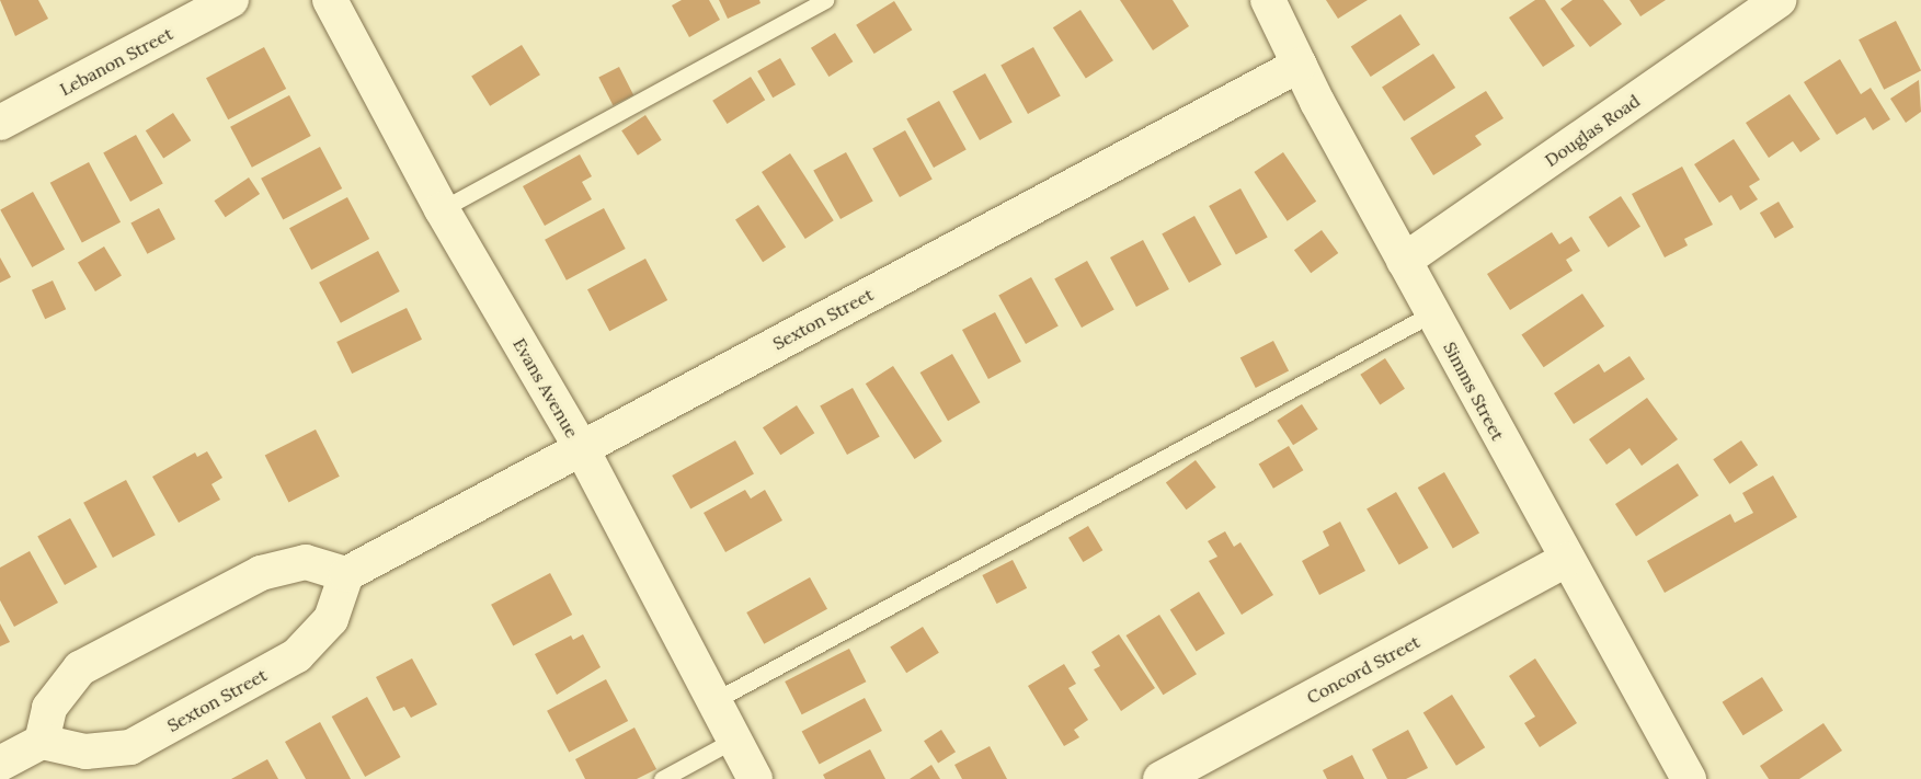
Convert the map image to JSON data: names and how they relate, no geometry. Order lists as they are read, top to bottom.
{
  "streets": {
    "street": [
      "Lebanon Street",
      "Douglas Road",
      "Sexton Street",
      "Evans Avenue",
      "Simms Street",
      "Concord Street"
    ]
  },
  "crossings": [
    ["Douglas Road", "Simms Street"],
    ["Sexton Street", "Evans Avenue"],
    ["Sexton Street", "Simms Street"],
    ["Simms Street", "Concord Street"]
  ]
}
